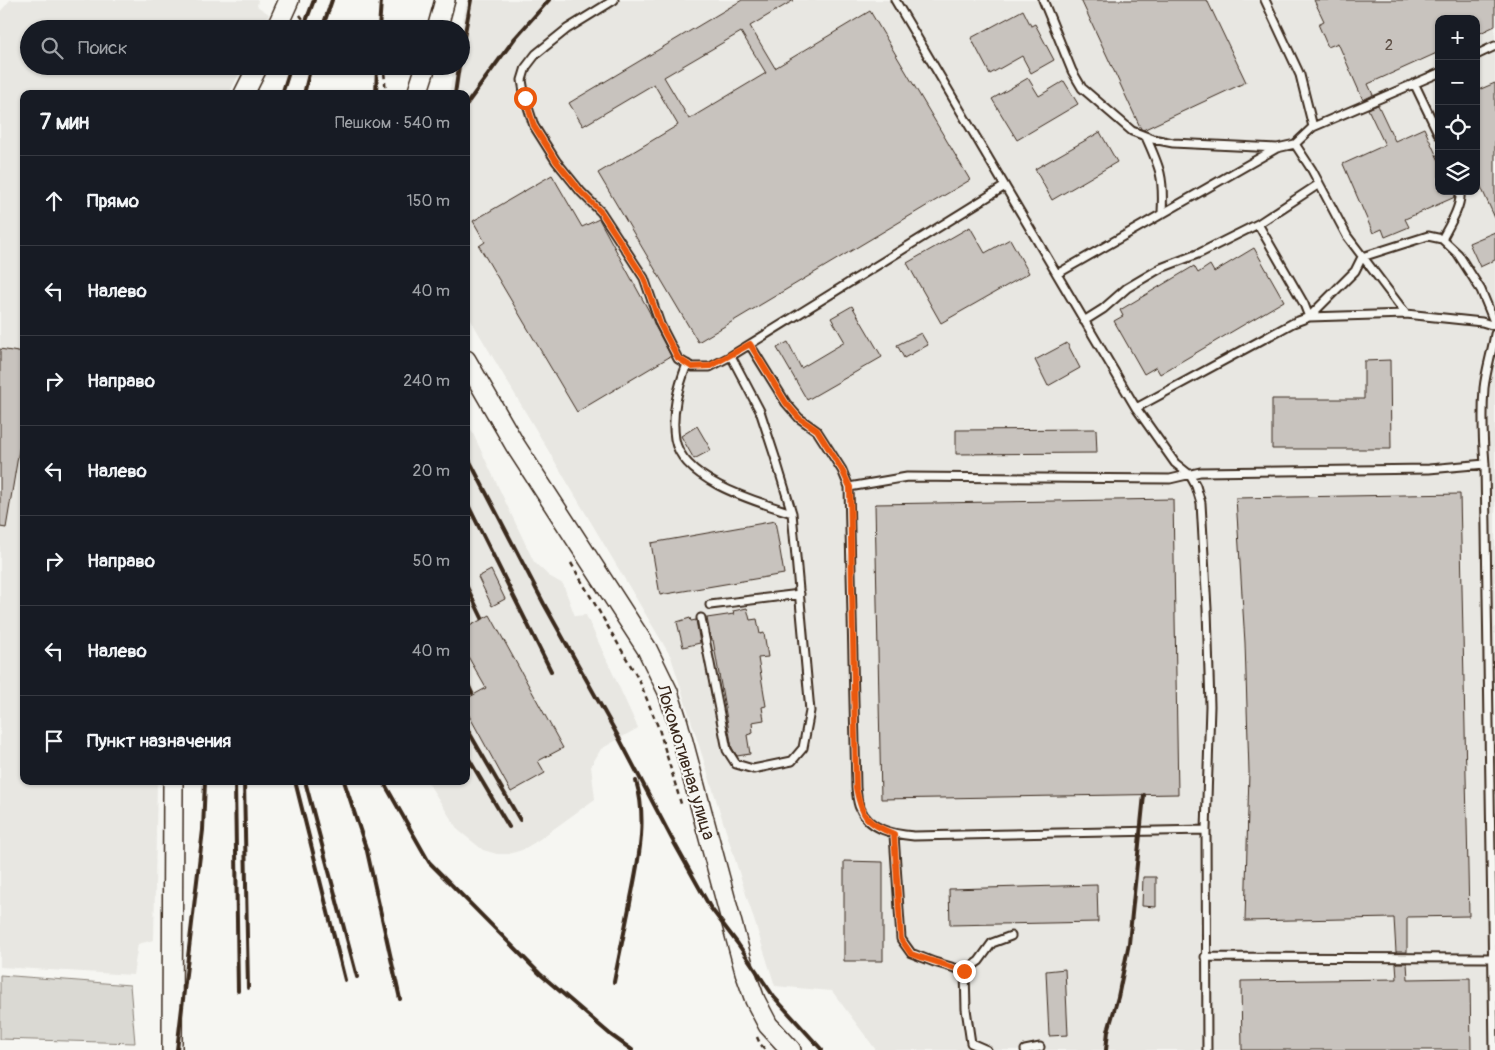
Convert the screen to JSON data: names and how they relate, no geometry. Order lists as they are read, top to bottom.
{
  "streets": {
    "main road": ["Локомотивная улица"]
  },
  "house_numbers": ["2"],
  "page": {
    "map_buttons": ["+", "−"],
    "search": "Поиск",
    "heading": ["7 мин", "Пешком · 540 m"],
    "list": [
      ["Прямо", "150 m"],
      ["Налево", "40 m"],
      ["Направо", "240 m"],
      ["Налево", "20 m"],
      ["Направо", "50 m"],
      ["Налево", "40 m"],
      "Пункт назначения"
    ]
  }
}
